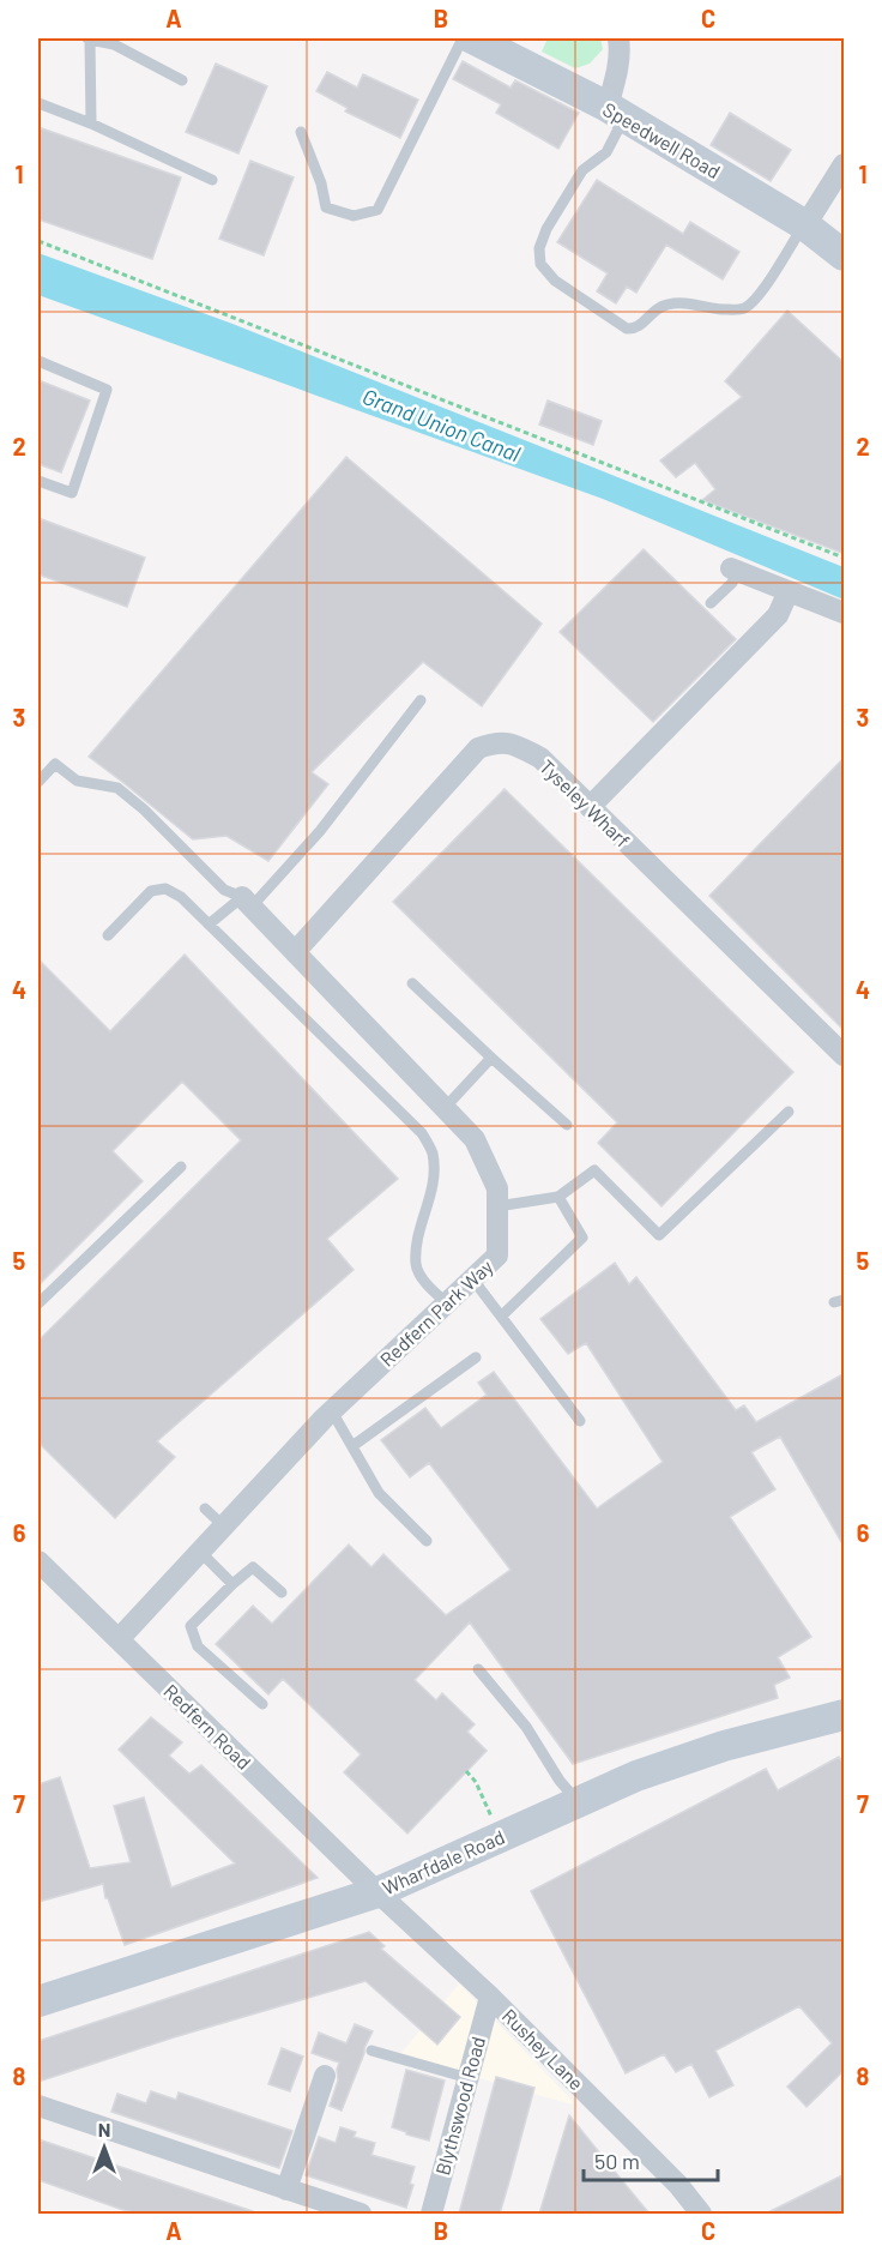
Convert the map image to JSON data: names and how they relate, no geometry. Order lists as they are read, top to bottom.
{
  "streets": {
    "main road": ["Speedwell Road", "Wharfdale Road"],
    "street": [
      "Tyseley Wharf",
      "Redfern Park Way",
      "Redfern Road",
      "Rushey Lane",
      "Blythswood Road"
    ]
  },
  "crossings": [
    ["Tyseley Wharf", "Redfern Park Way"],
    ["Redfern Park Way", "Redfern Road"],
    ["Redfern Road", "Wharfdale Road"],
    ["Redfern Road", "Rushey Lane"],
    ["Wharfdale Road", "Rushey Lane"],
    ["Rushey Lane", "Blythswood Road"]
  ],
  "water": ["Grand Union Canal"],
  "scale_bar": "50 m",
  "north": "top",
  "grid": {
    "columns": ["A", "B", "C"],
    "rows": [
      "1",
      "2",
      "3",
      "4",
      "5",
      "6",
      "7",
      "8"
    ]
  }
}
